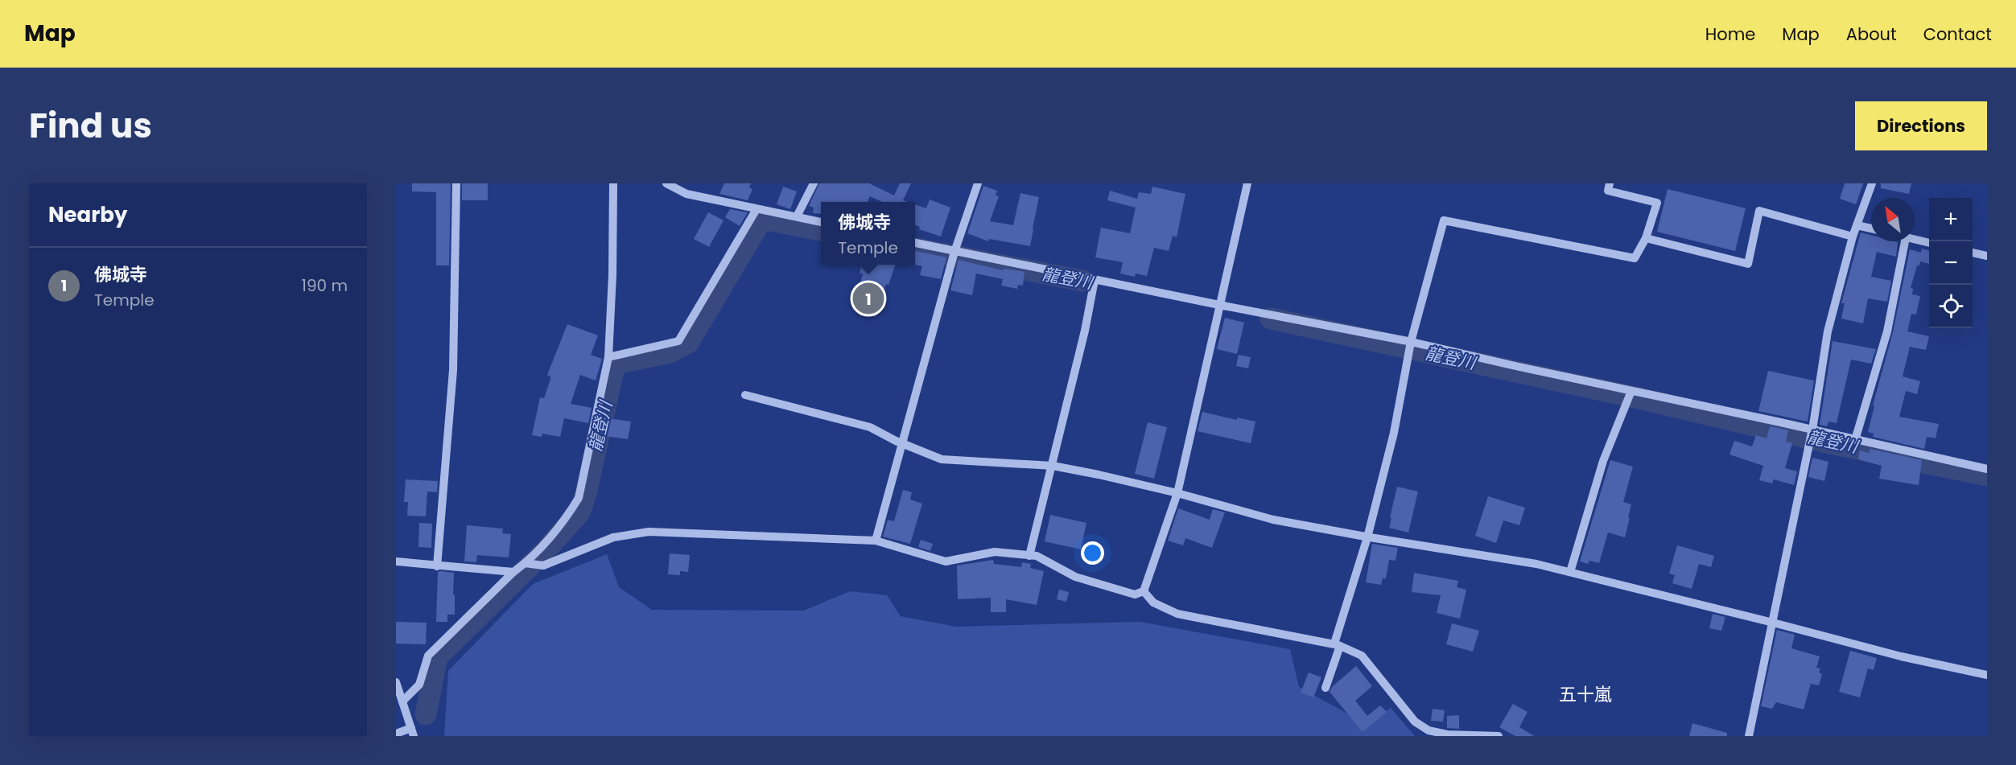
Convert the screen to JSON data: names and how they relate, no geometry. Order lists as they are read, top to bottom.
{
  "districts": ["五十嵐"],
  "water": ["龍登川"],
  "north": "top left",
  "page": {
    "header": "Map",
    "nav": [
      "Home",
      "Map",
      "About",
      "Contact"
    ],
    "title": "Find us",
    "buttons": "Directions",
    "heading": "Nearby",
    "map_buttons": ["+", "−"],
    "popup": ["佛城寺", "Temple"],
    "list": [
      {
        "mark": "1",
        "name": "佛城寺",
        "note": "Temple",
        "value": "190 m"
      }
    ],
    "pins": "1"
  }
}
